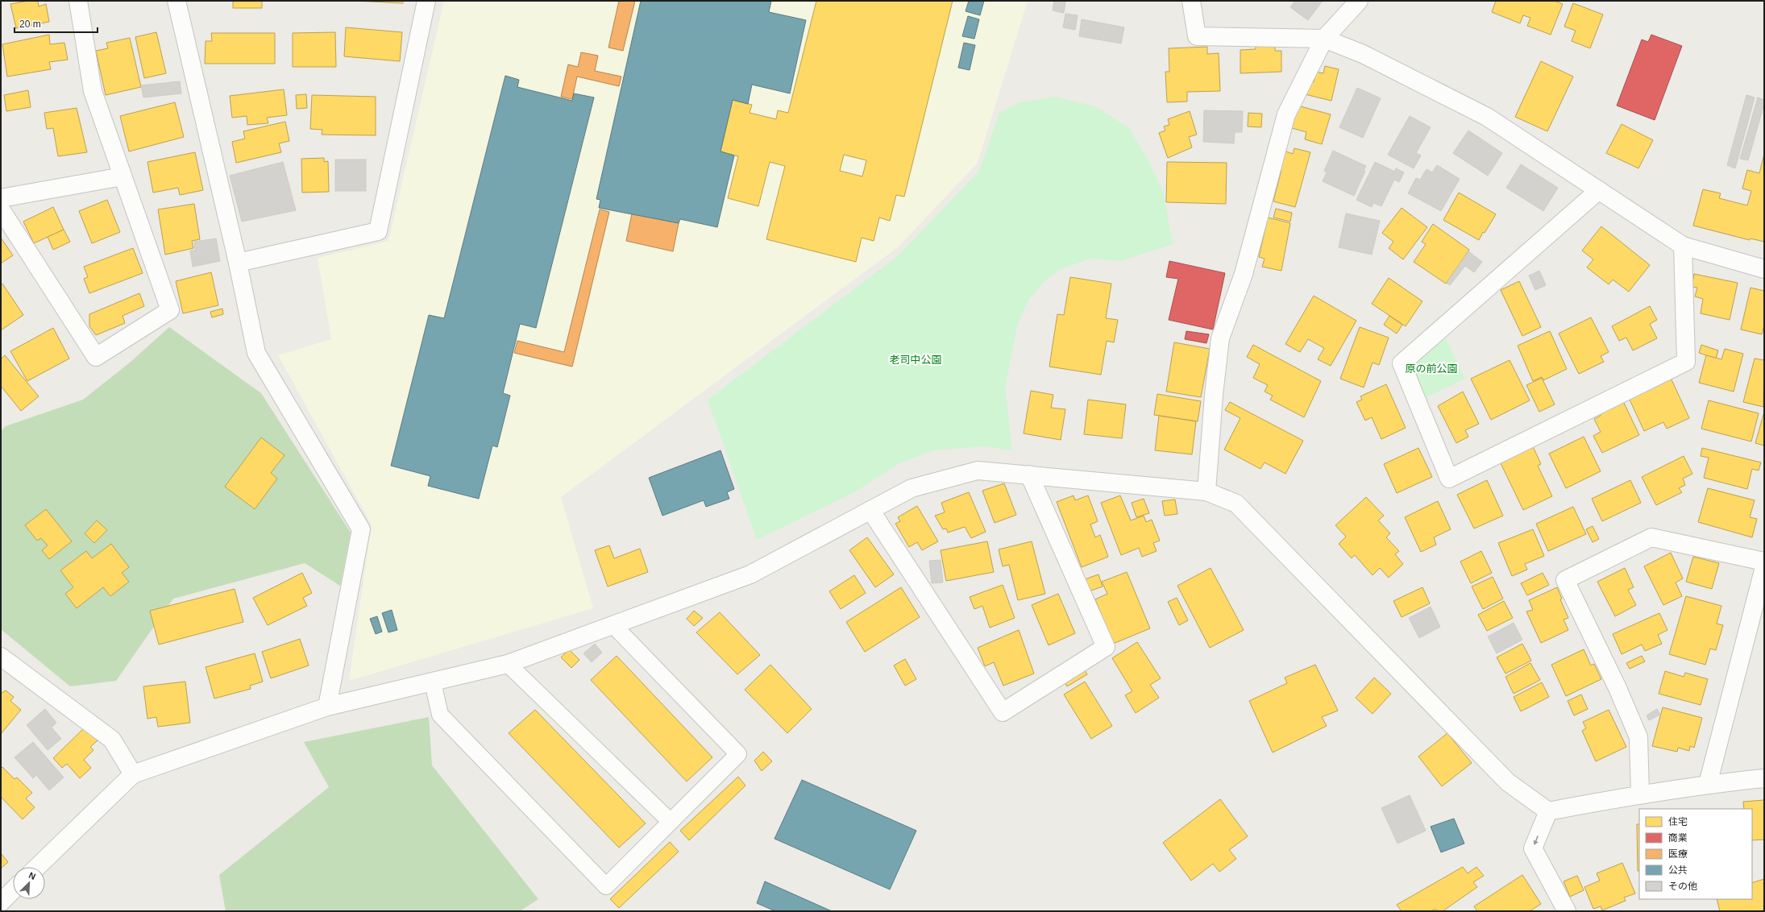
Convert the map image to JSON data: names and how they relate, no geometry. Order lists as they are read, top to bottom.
{
  "parks": ["老司中公園", "原の前公園"],
  "legend": [
    "住宅",
    "商業",
    "医療",
    "公共",
    "その他"
  ],
  "scale_bar": "20 m",
  "north": "top right"
}
